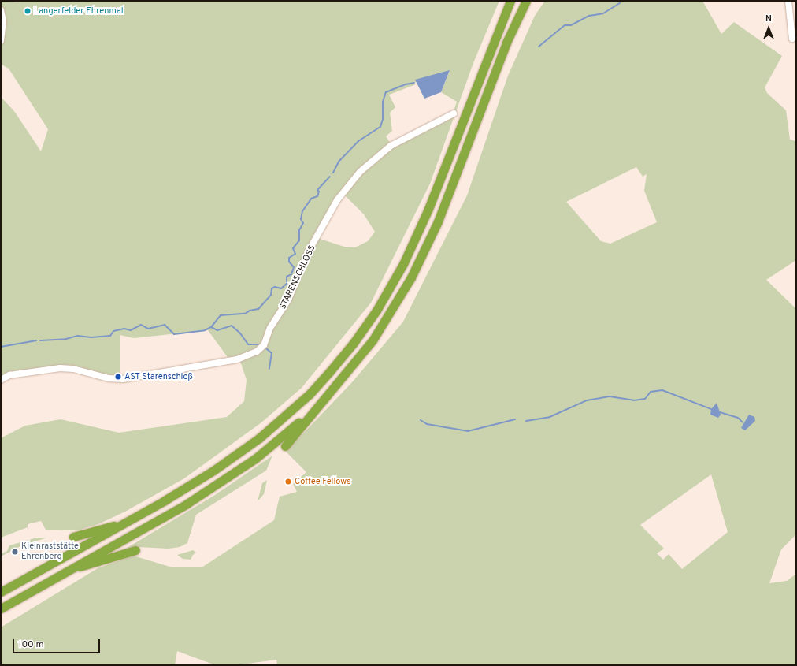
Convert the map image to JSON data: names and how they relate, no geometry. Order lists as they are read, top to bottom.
{
  "streets": {
    "street": ["STARENSCHLOSS"]
  },
  "places": [
    "Langerfelder Ehrenmal",
    "AST Starenschloß",
    "Coffee Fellows",
    "Kleinraststätte Ehrenberg"
  ],
  "scale_bar": "100 m",
  "north": "top"
}
